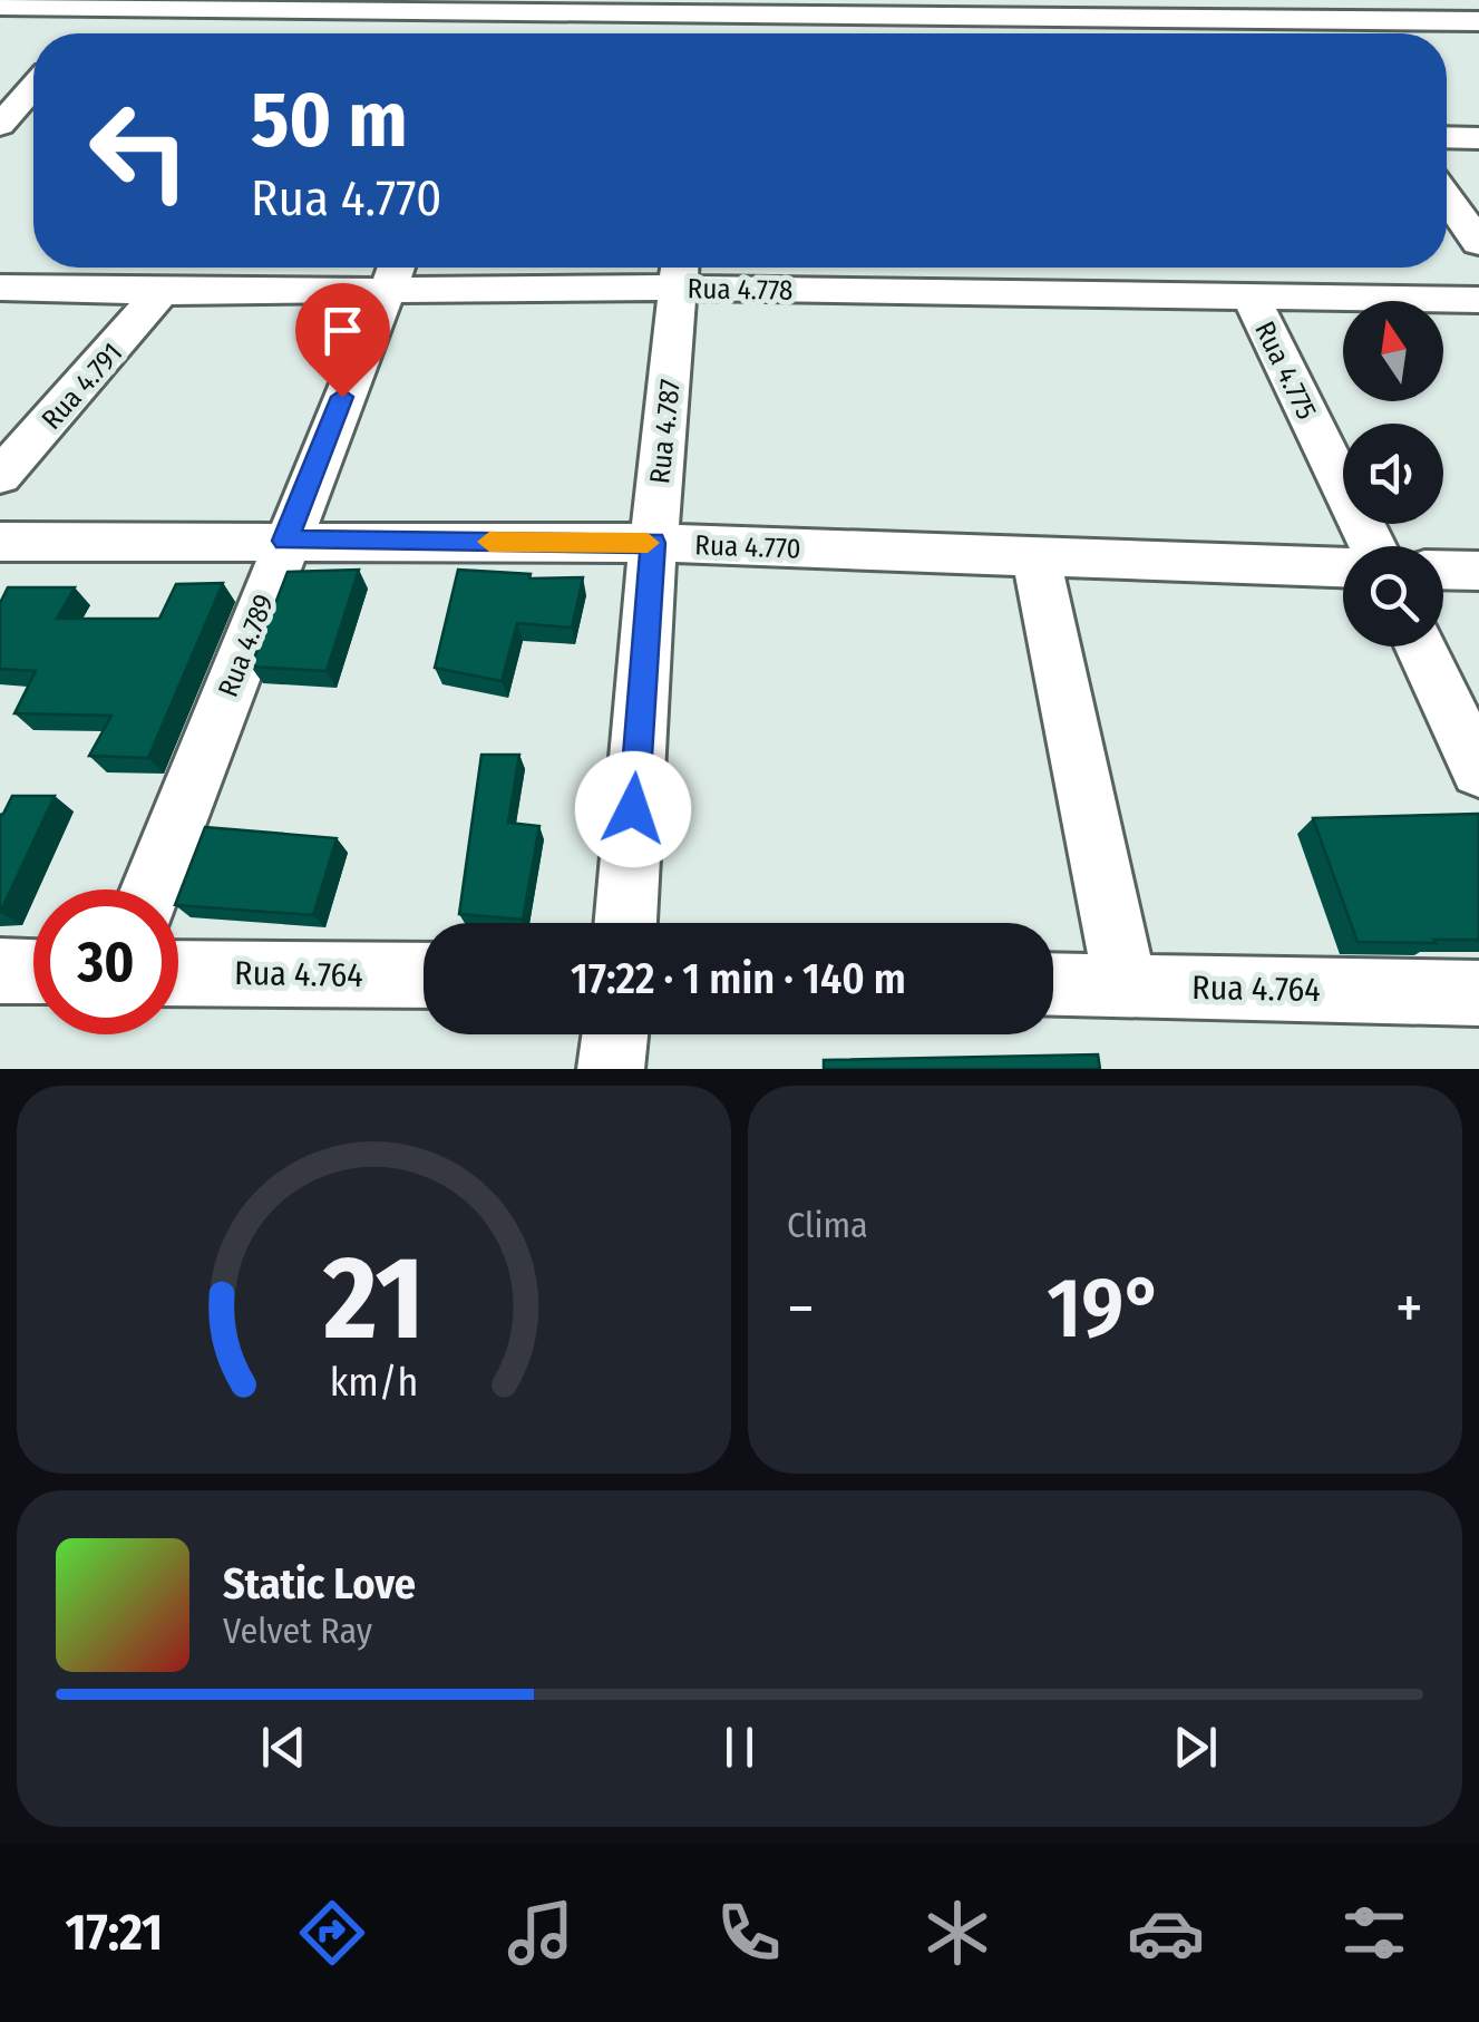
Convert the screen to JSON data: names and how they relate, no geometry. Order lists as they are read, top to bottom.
{
  "streets": {
    "street": [
      "Rua 4.778",
      "Rua 4.775",
      "Rua 4.791",
      "Rua 4.787",
      "Rua 4.770",
      "Rua 4.789",
      "Rua 4.764"
    ]
  },
  "crossings": [
    ["Rua 4.778", "Rua 4.775"],
    ["Rua 4.778", "Rua 4.791"],
    ["Rua 4.778", "Rua 4.787"],
    ["Rua 4.778", "Rua 4.789"],
    ["Rua 4.787", "Rua 4.770"],
    ["Rua 4.770", "Rua 4.789"]
  ],
  "north": "top",
  "page": {
    "turn": ["50 m", "Rua 4.770"],
    "limit": "30",
    "trip": "17:22 · 1 min · 140 m",
    "tile": "Clima",
    "heat": ["−", "19°", "+"],
    "song": ["Static Love", "Velvet Ray"],
    "tabs": "17:21",
    "gauge": ["21", "km/h"]
  }
}
